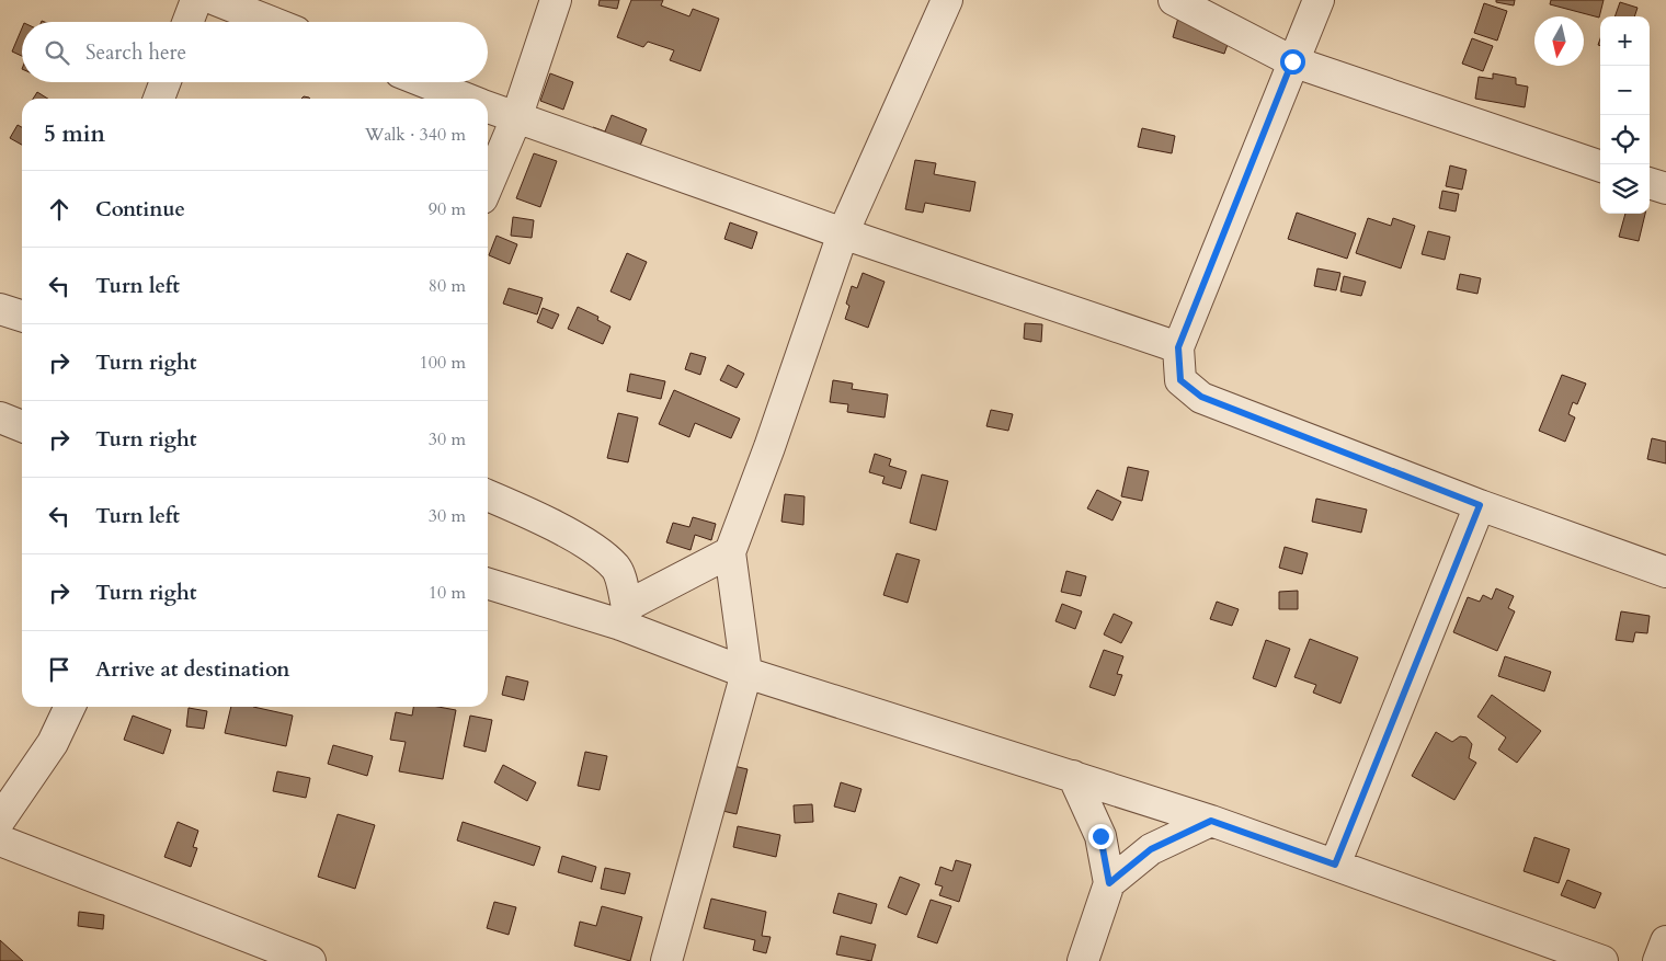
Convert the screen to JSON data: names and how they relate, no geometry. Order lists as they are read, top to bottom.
{
  "north": "bottom",
  "page": {
    "map_buttons": ["+", "−"],
    "search": "Search here",
    "heading": ["5 min", "Walk · 340 m"],
    "list": [
      ["Continue", "90 m"],
      ["Turn left", "80 m"],
      ["Turn right", "100 m"],
      ["Turn right", "30 m"],
      ["Turn left", "30 m"],
      ["Turn right", "10 m"],
      "Arrive at destination"
    ]
  }
}
